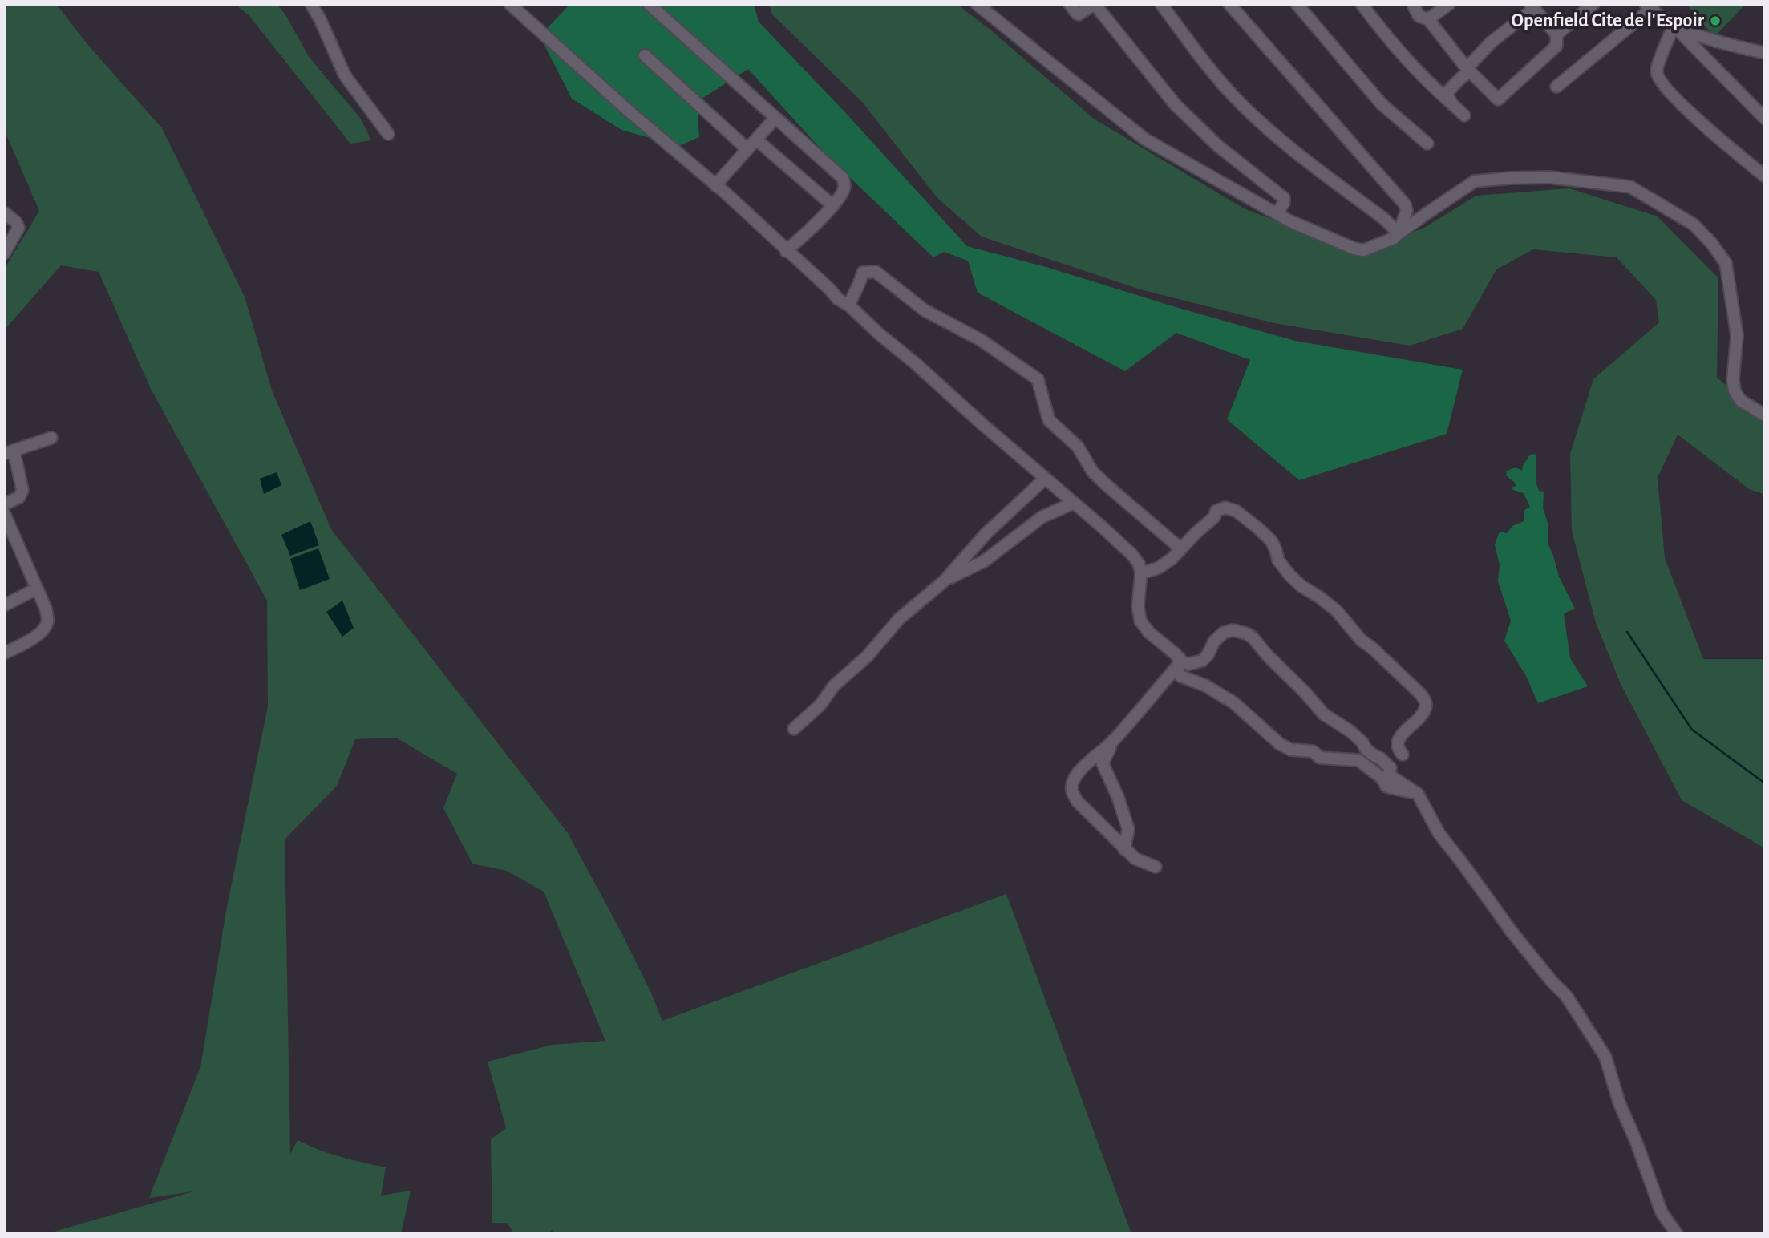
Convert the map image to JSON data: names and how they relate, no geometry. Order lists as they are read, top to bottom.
{
  "places": ["Openfield Cite de l'Espoir"]
}
